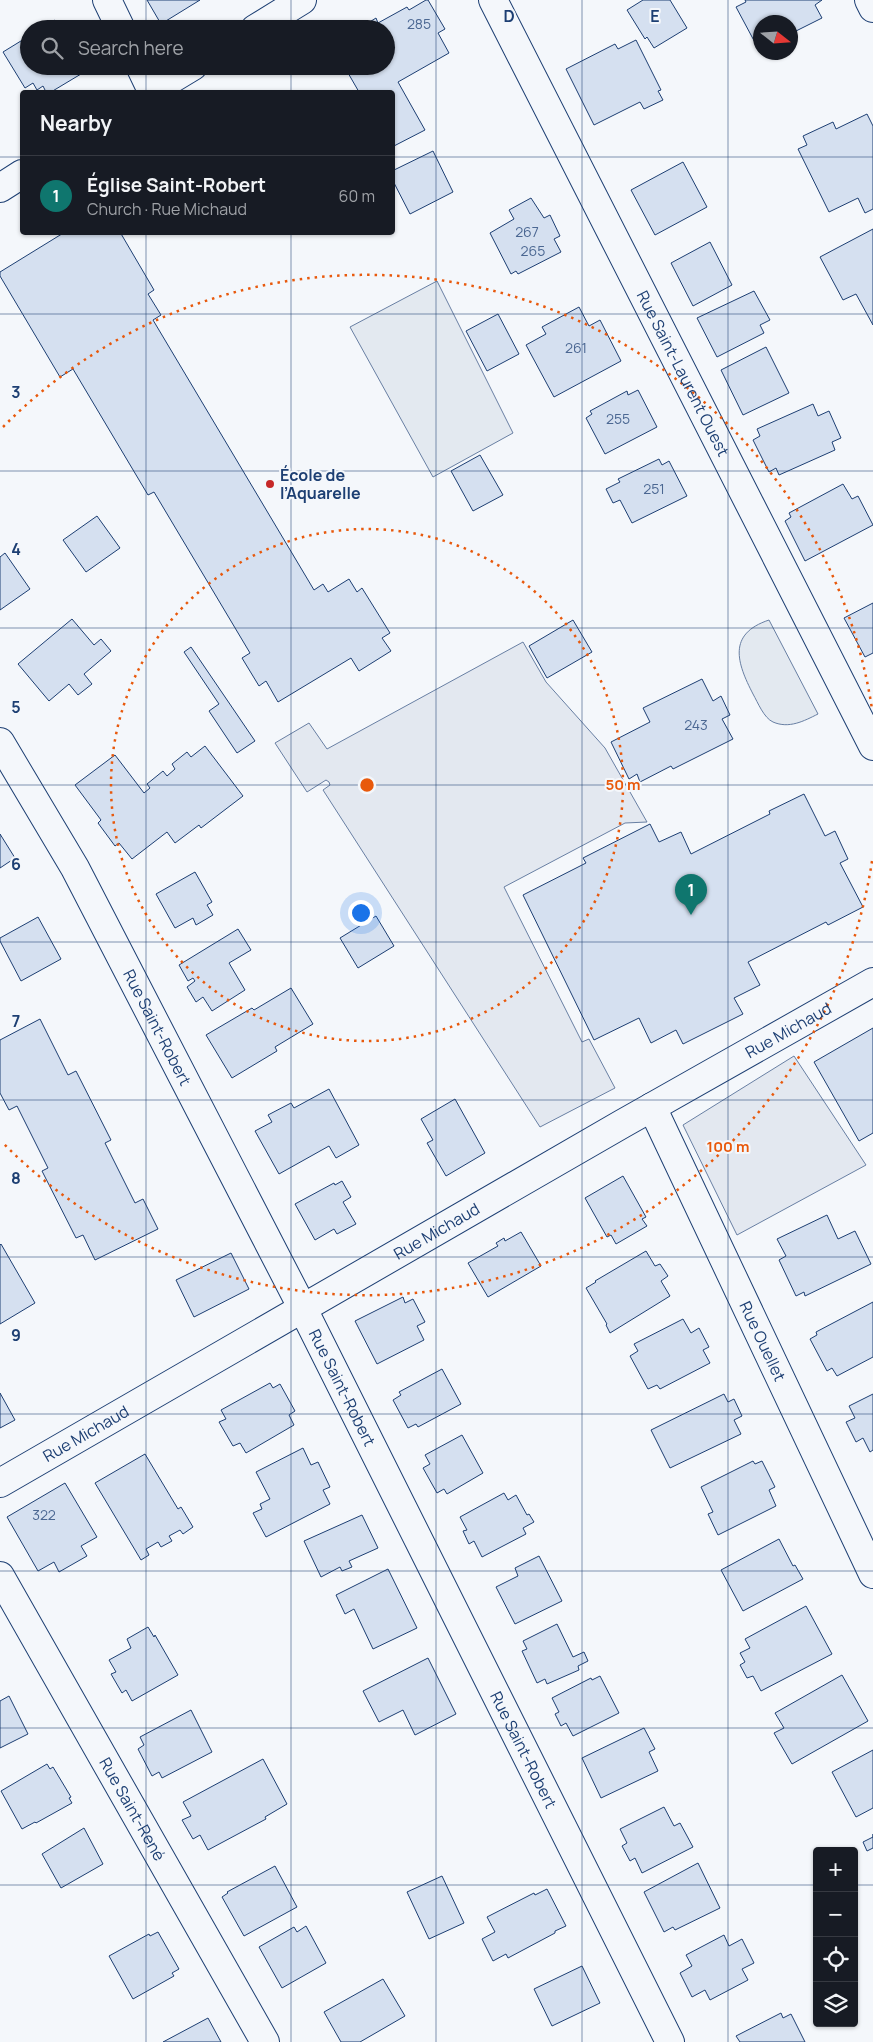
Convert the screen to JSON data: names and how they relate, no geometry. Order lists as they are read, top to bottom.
{
  "streets": {
    "street": [
      "Rue Saint-Laurent Ouest",
      "Rue Saint-Robert",
      "Rue Michaud",
      "Rue Ouellet",
      "Rue Saint-René"
    ]
  },
  "crossings": [
    ["Rue Saint-Robert", "Rue Michaud"],
    ["Rue Michaud", "Rue Ouellet"]
  ],
  "places": ["École de l’Aquarelle"],
  "house_numbers": [
    "285",
    "267",
    "265",
    "261",
    "255",
    "251",
    "243",
    "322"
  ],
  "north": "right",
  "page": {
    "search": "Search here",
    "heading": "Nearby",
    "list": [
      {
        "mark": "1",
        "name": "Église Saint-Robert",
        "note": "Church · Rue Michaud",
        "value": "60 m"
      }
    ],
    "pins": "1",
    "map_buttons": ["+", "−"]
  },
  "grid": {
    "columns": ["D", "E"],
    "rows": [
      "3",
      "4",
      "5",
      "6",
      "7",
      "8",
      "9"
    ]
  },
  "rings": ["50 m", "100 m"]
}
